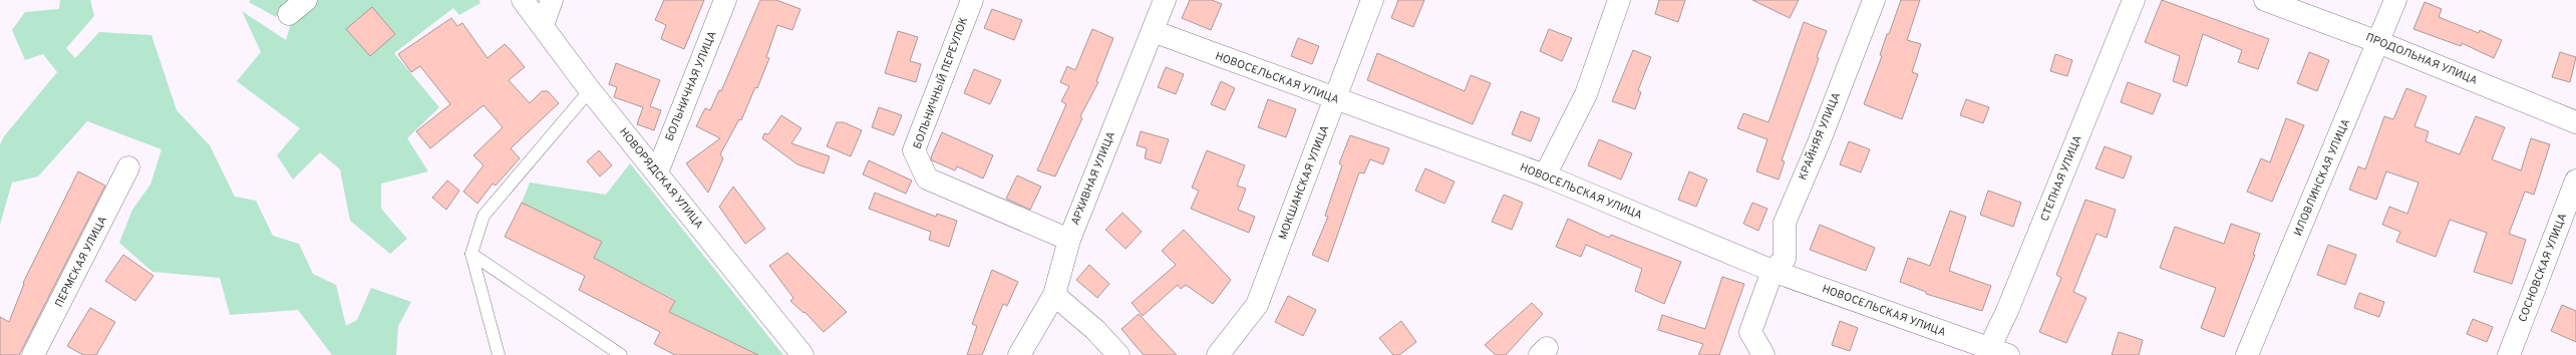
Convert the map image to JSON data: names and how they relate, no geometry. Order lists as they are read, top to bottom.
{
  "streets": {
    "street": [
      "ПРОДОЛЬНАЯ УЛИЦА",
      "НОВОСЕЛЬСКАЯ УЛИЦА",
      "БОЛЬНИЧНЫЙ ПЕРЕУЛОК",
      "БОЛЬНИЧНАЯ УЛИЦА",
      "КРАЙНЯЯ УЛИЦА",
      "ИЛОВЛИНСКАЯ УЛИЦА",
      "НОВОРЯДСКАЯ УЛИЦА",
      "АРХИВНАЯ УЛИЦА",
      "СТЕПНАЯ УЛИЦА",
      "МОКШАНСКАЯ УЛИЦА",
      "ПЕРМСКАЯ УЛИЦА",
      "СОСНОВСКАЯ УЛИЦА"
    ]
  },
  "crossings": [
    ["ПРОДОЛЬНАЯ УЛИЦА", "ИЛОВЛИНСКАЯ УЛИЦА"],
    ["НОВОСЕЛЬСКАЯ УЛИЦА", "КРАЙНЯЯ УЛИЦА"],
    ["НОВОСЕЛЬСКАЯ УЛИЦА", "АРХИВНАЯ УЛИЦА"],
    ["НОВОСЕЛЬСКАЯ УЛИЦА", "СТЕПНАЯ УЛИЦА"],
    ["НОВОСЕЛЬСКАЯ УЛИЦА", "МОКШАНСКАЯ УЛИЦА"],
    ["БОЛЬНИЧНЫЙ ПЕРЕУЛОК", "АРХИВНАЯ УЛИЦА"],
    ["БОЛЬНИЧНАЯ УЛИЦА", "НОВОРЯДСКАЯ УЛИЦА"]
  ]
}
